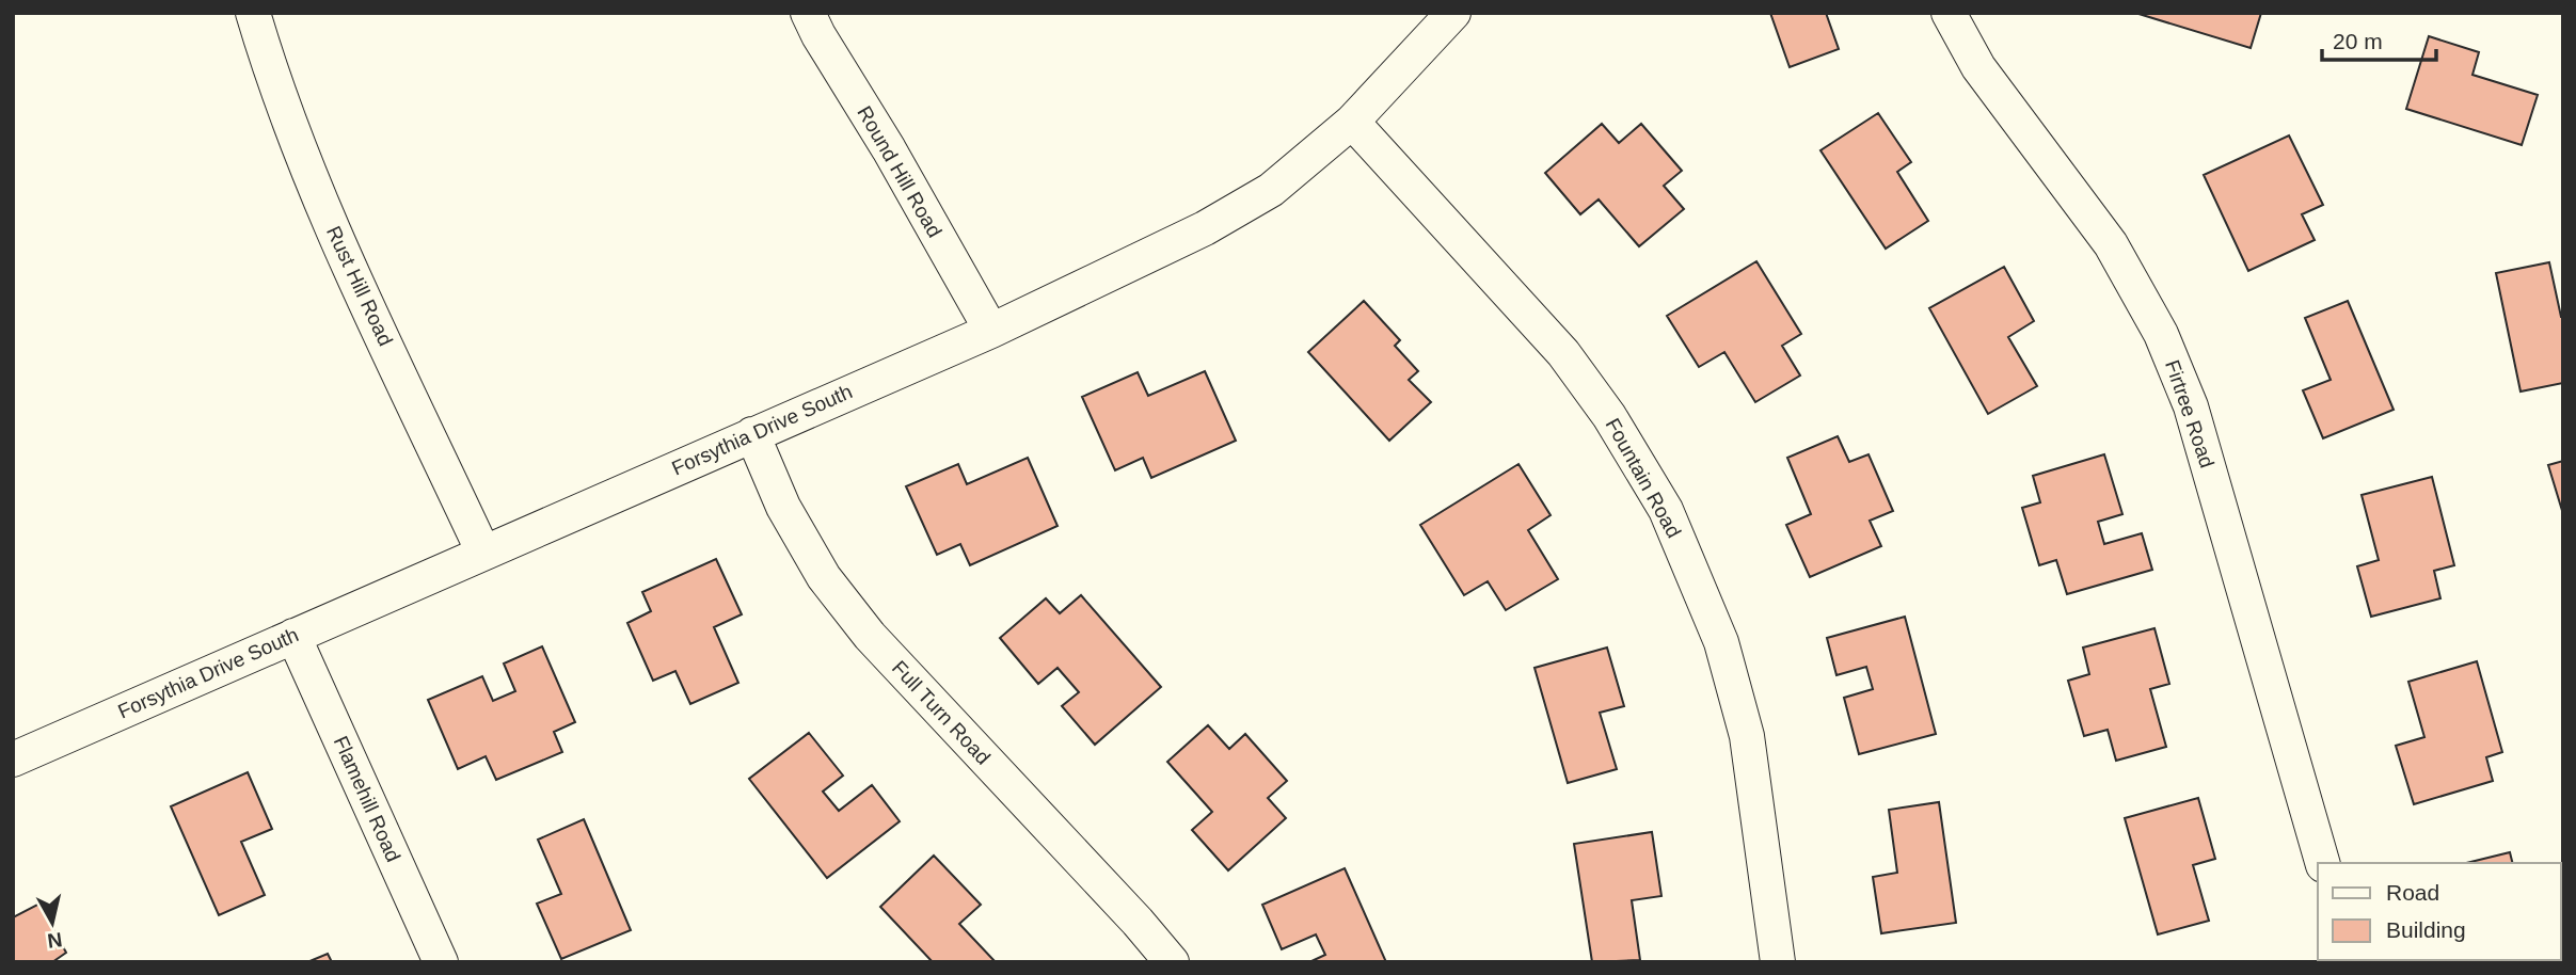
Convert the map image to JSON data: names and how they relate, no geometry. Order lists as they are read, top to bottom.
{
  "streets": {
    "street": [
      "Round Hill Road",
      "Rust Hill Road",
      "Firtree Road",
      "Forsythia Drive South",
      "Fountain Road",
      "Full Turn Road",
      "Flamehill Road"
    ]
  },
  "crossings": [
    ["Round Hill Road", "Forsythia Drive South"],
    ["Rust Hill Road", "Forsythia Drive South"],
    ["Forsythia Drive South", "Fountain Road"],
    ["Forsythia Drive South", "Full Turn Road"],
    ["Forsythia Drive South", "Flamehill Road"]
  ],
  "legend": ["Road", "Building"],
  "scale_bar": "20 m",
  "north": "bottom"
}
